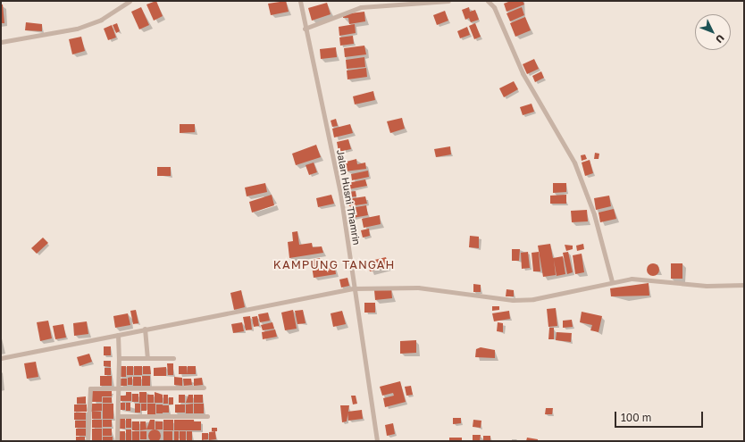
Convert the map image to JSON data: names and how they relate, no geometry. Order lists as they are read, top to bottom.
{
  "streets": {
    "street": ["Jalan Husni Thamrin"]
  },
  "districts": ["KAMPUNG TANGAH"],
  "scale_bar": "100 m",
  "north": "bottom right"
}
